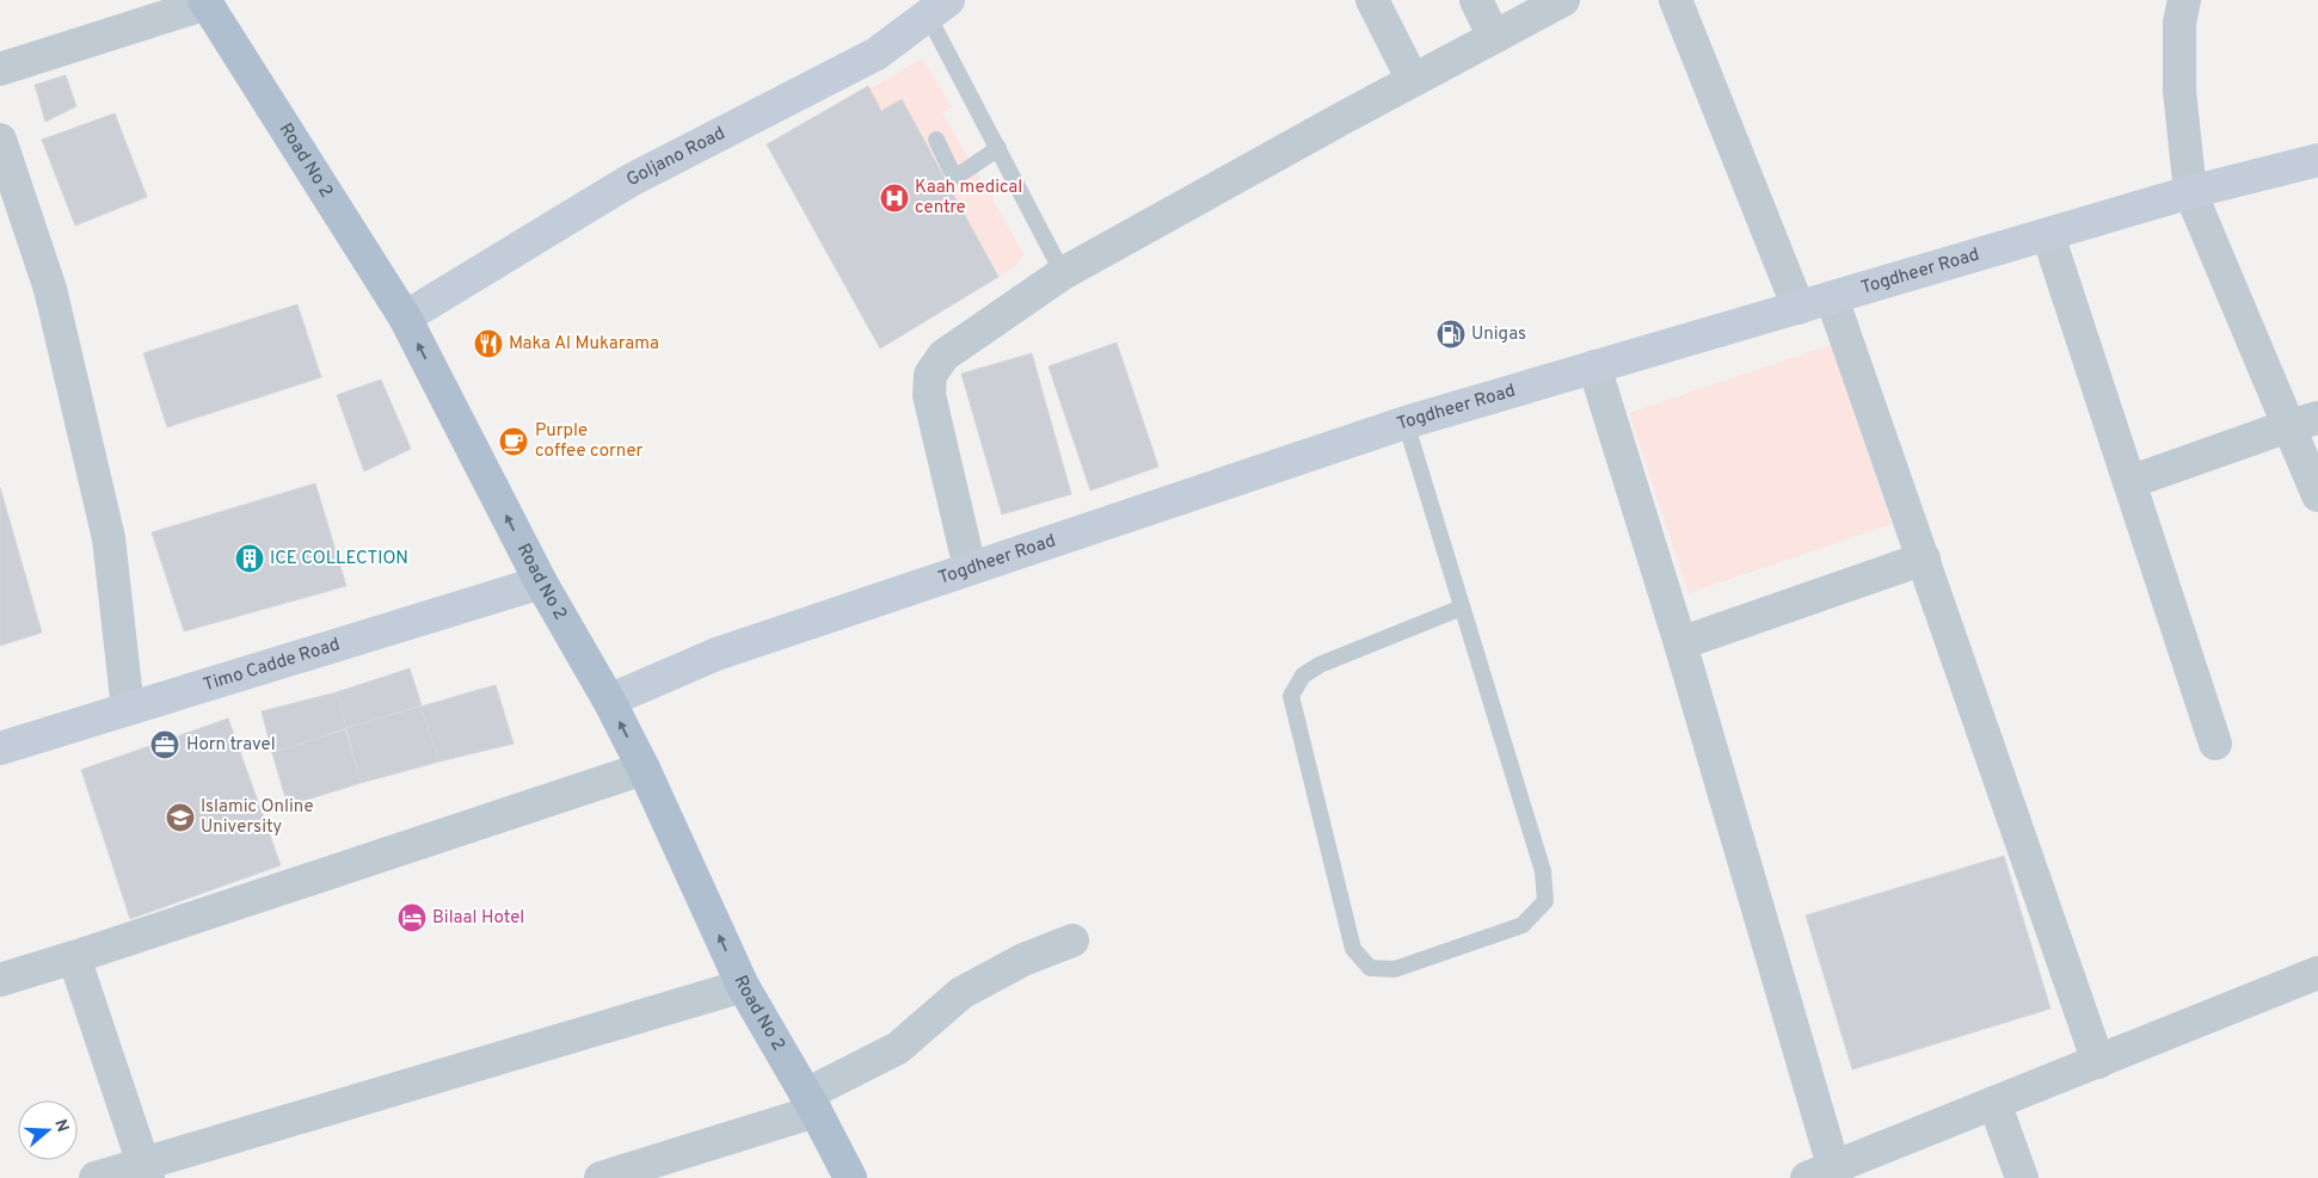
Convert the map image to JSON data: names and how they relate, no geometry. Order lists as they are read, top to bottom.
{
  "streets": {
    "main road": ["Road No 2"],
    "street": ["Goljano Road", "Togdheer Road", "Timo Cadde Road"]
  },
  "crossings": [
    ["Goljano Road", "Road No 2"],
    ["Road No 2", "Togdheer Road"],
    ["Road No 2", "Timo Cadde Road"]
  ],
  "one_way": ["Road No 2"],
  "places": {
    "hospital": ["Kaah medical centre"],
    "fuel station": ["Unigas"],
    "restaurant": ["Maka Al Mukarama"],
    "cafe": ["Purple coffee corner"],
    "building": ["ICE COLLECTION"],
    "office": ["Horn travel"],
    "school or university": ["Islamic Online University"],
    "hotel": ["Bilaal Hotel"]
  },
  "north": "right"
}
